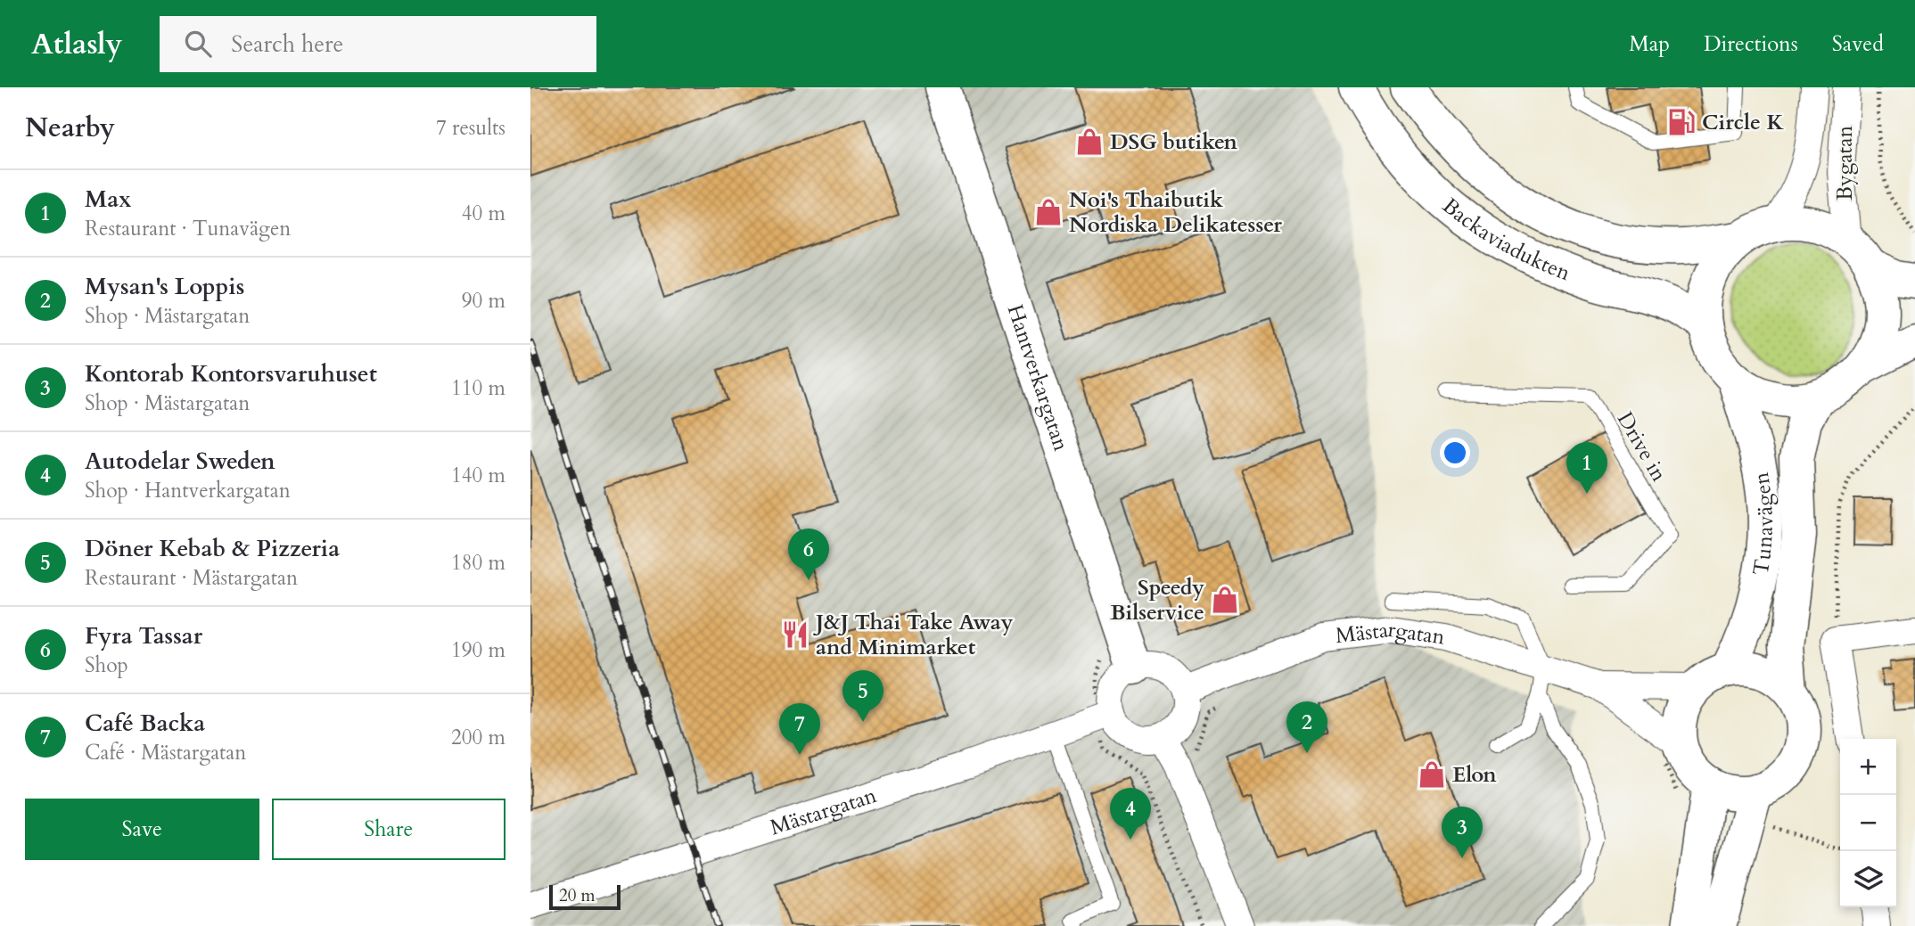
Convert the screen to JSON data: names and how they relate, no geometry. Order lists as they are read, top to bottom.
{
  "streets": {
    "main road": ["Backaviadukten", "Hantverkargatan", "Tunavägen"],
    "street": ["Bygatan", "Mästargatan"],
    "lane": ["Drive in"]
  },
  "crossings": [
    ["Bygatan", "Backaviadukten"],
    ["Bygatan", "Tunavägen"],
    ["Backaviadukten", "Tunavägen"],
    ["Hantverkargatan", "Mästargatan"],
    ["Tunavägen", "Mästargatan"]
  ],
  "places": {
    "fuel station": ["Circle K"],
    "shop": [
      "DSG butiken",
      "Noi's Thaibutik Nordiska Delikatesser",
      "Speedy Bilservice",
      "Elon"
    ],
    "restaurant": ["J&J Thai Take Away and Minimarket"]
  },
  "scale_bar": "20 m",
  "page": {
    "header": "Atlasly",
    "search": "Search here",
    "nav": ["Map", "Directions", "Saved"],
    "heading": ["Nearby", "7 results"],
    "list": [
      {
        "mark": "1",
        "name": "Max",
        "note": "Restaurant · Tunavägen",
        "value": "40 m"
      },
      {
        "mark": "2",
        "name": "Mysan's Loppis",
        "note": "Shop · Mästargatan",
        "value": "90 m"
      },
      {
        "mark": "3",
        "name": "Kontorab Kontorsvaruhuset",
        "note": "Shop · Mästargatan",
        "value": "110 m"
      },
      {
        "mark": "4",
        "name": "Autodelar Sweden",
        "note": "Shop · Hantverkargatan",
        "value": "140 m"
      },
      {
        "mark": "5",
        "name": "Döner Kebab & Pizzeria",
        "note": "Restaurant · Mästargatan",
        "value": "180 m"
      },
      {
        "mark": "6",
        "name": "Fyra Tassar",
        "note": "Shop",
        "value": "190 m"
      },
      {
        "mark": "7",
        "name": "Café Backa",
        "note": "Café · Mästargatan",
        "value": "200 m"
      }
    ],
    "pins": [
      "1",
      "6",
      "5",
      "2",
      "7",
      "4",
      "3"
    ],
    "map_buttons": ["+", "−"],
    "buttons": ["Save", "Share"],
    "scale": "20 m"
  }
}
